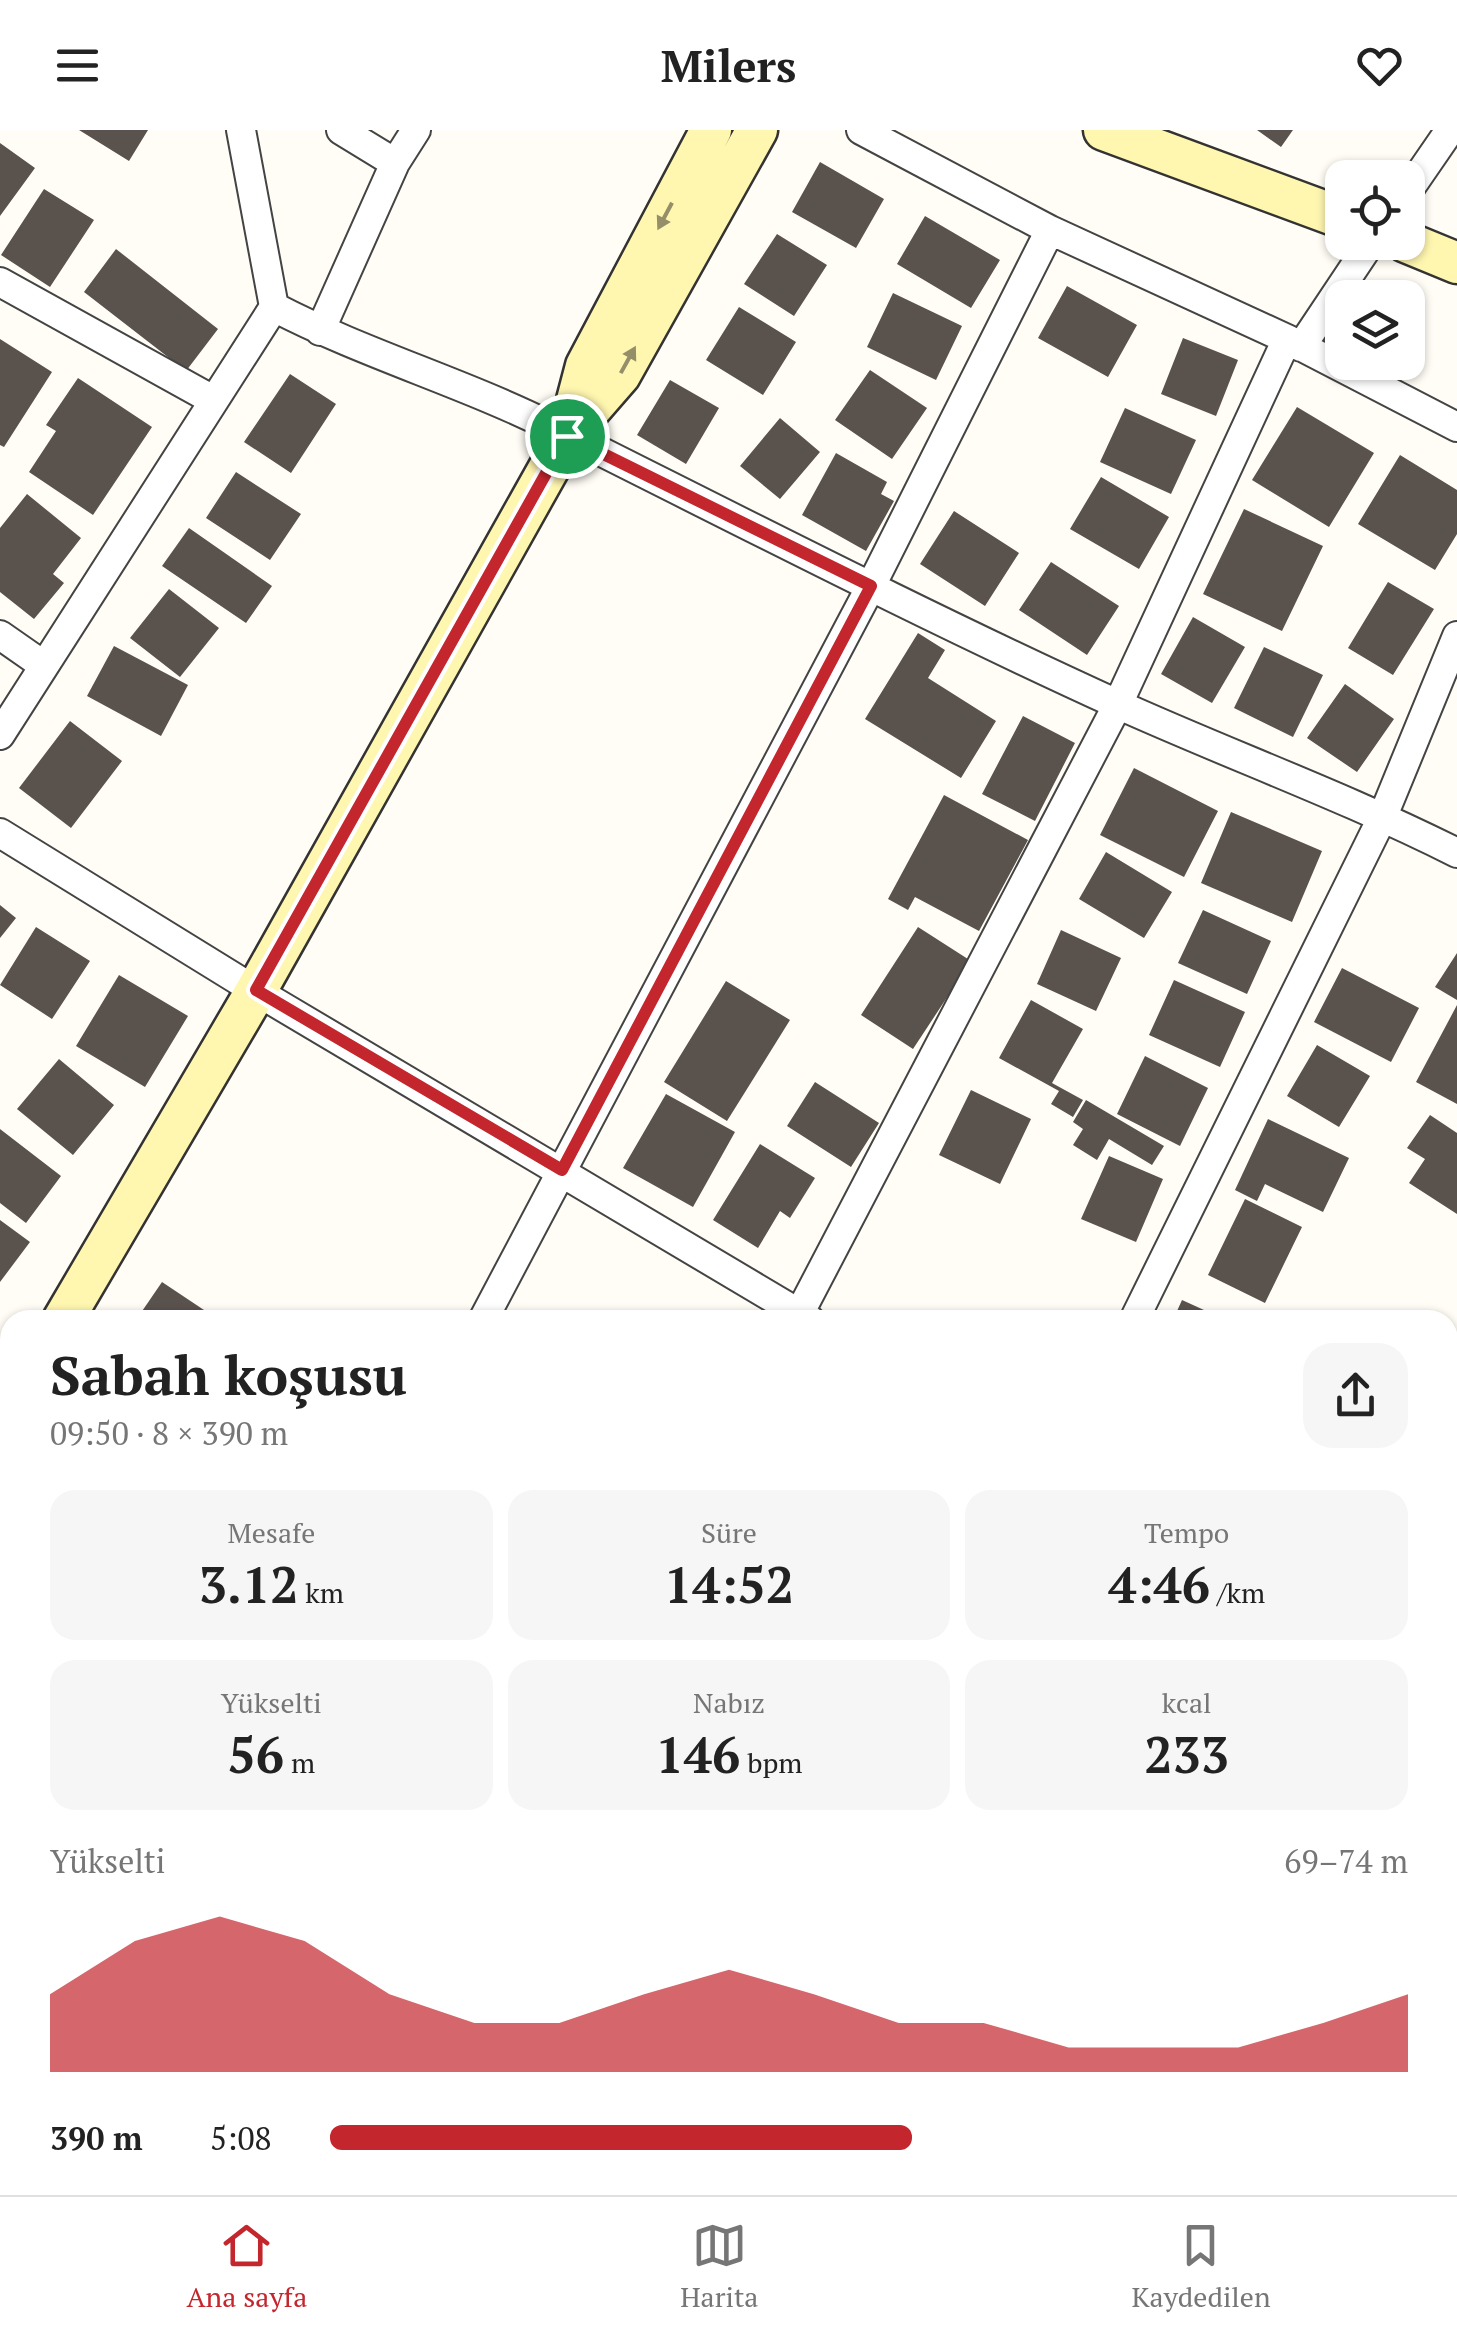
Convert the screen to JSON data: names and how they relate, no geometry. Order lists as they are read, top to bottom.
{
  "page": {
    "header": "Milers",
    "heading": ["Sabah koşusu", "09:50 · 8 × 390 m"],
    "stats": [
      ["Mesafe", "3.12 km"],
      ["Süre", "14:52"],
      ["Tempo", "4:46 /km"],
      ["Yükselti", "56 m"],
      ["Nabız", "146 bpm"],
      ["kcal", "233"]
    ],
    "chart": ["Yükselti", "69–74 m"],
    "list": [
      {
        "name": "390 m",
        "note": "5:08"
      }
    ],
    "tabs": ["Ana sayfa", "Harita", "Kaydedilen"]
  }
}
